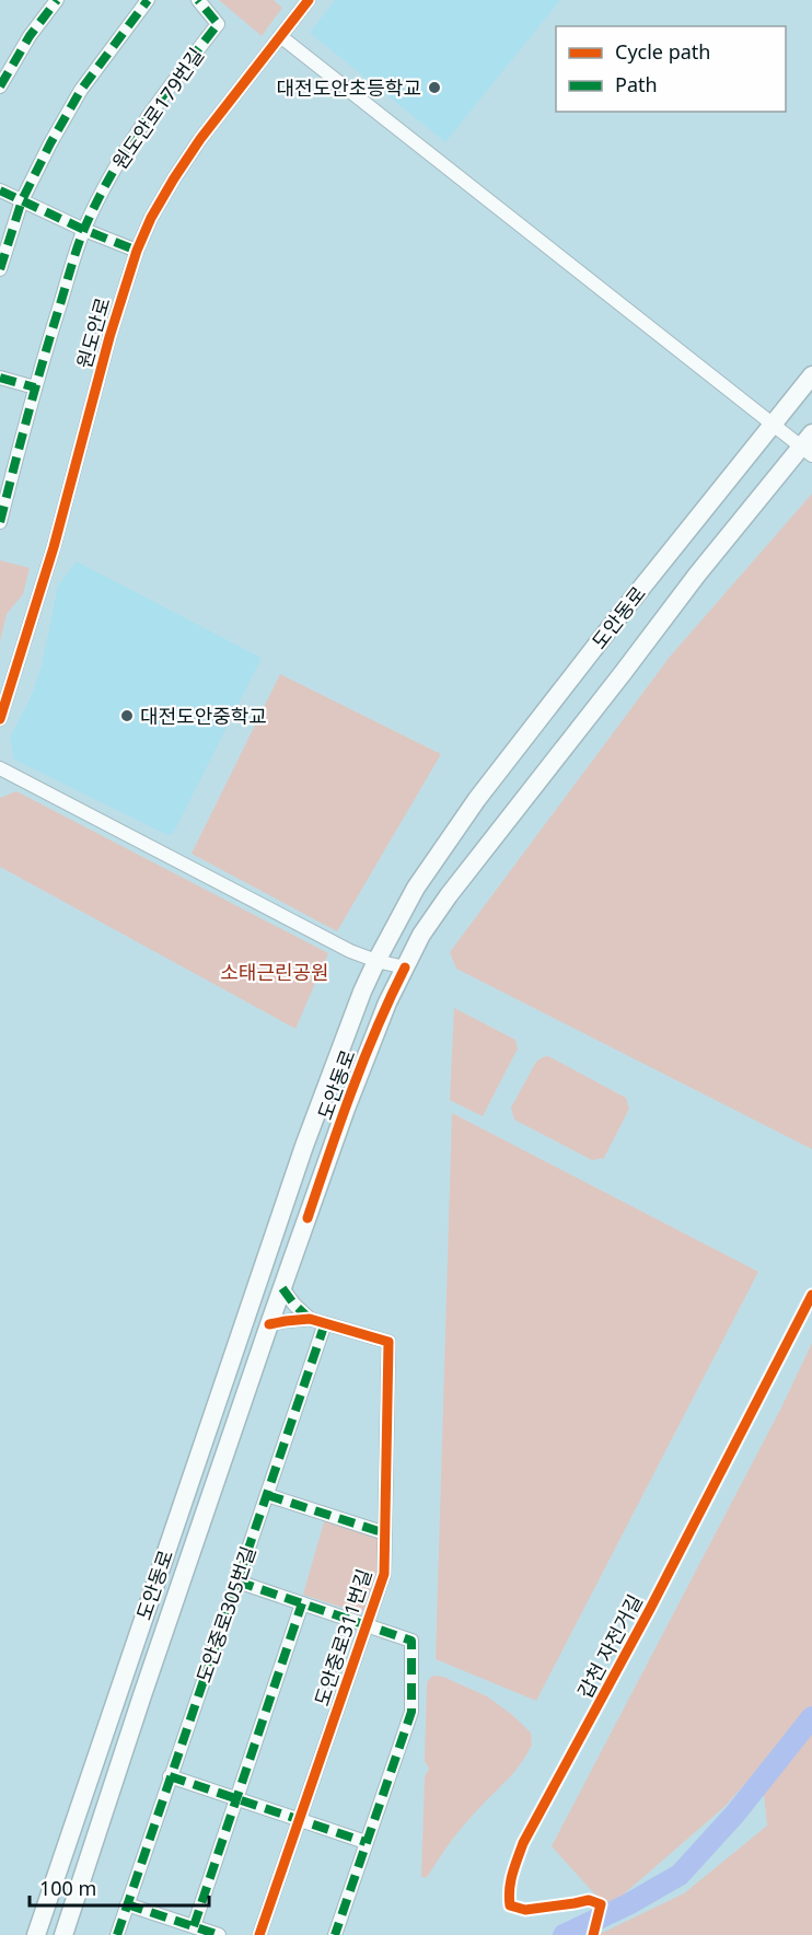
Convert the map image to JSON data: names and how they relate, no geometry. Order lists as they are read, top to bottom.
{
  "streets": {
    "main road": ["도안동로"],
    "street": [
      "원도안로179번길",
      "원도안로",
      "도안중로305번길",
      "도안중로311번길"
    ],
    "cycle path": ["갑천 자전거길"]
  },
  "crossings": [
    ["도안중로305번길", "도안중로311번길"]
  ],
  "parks": ["소태근린공원"],
  "places": ["대전도안초등학교", "대전도안중학교"],
  "legend": ["Cycle path", "Path"],
  "scale_bar": "100 m"
}
